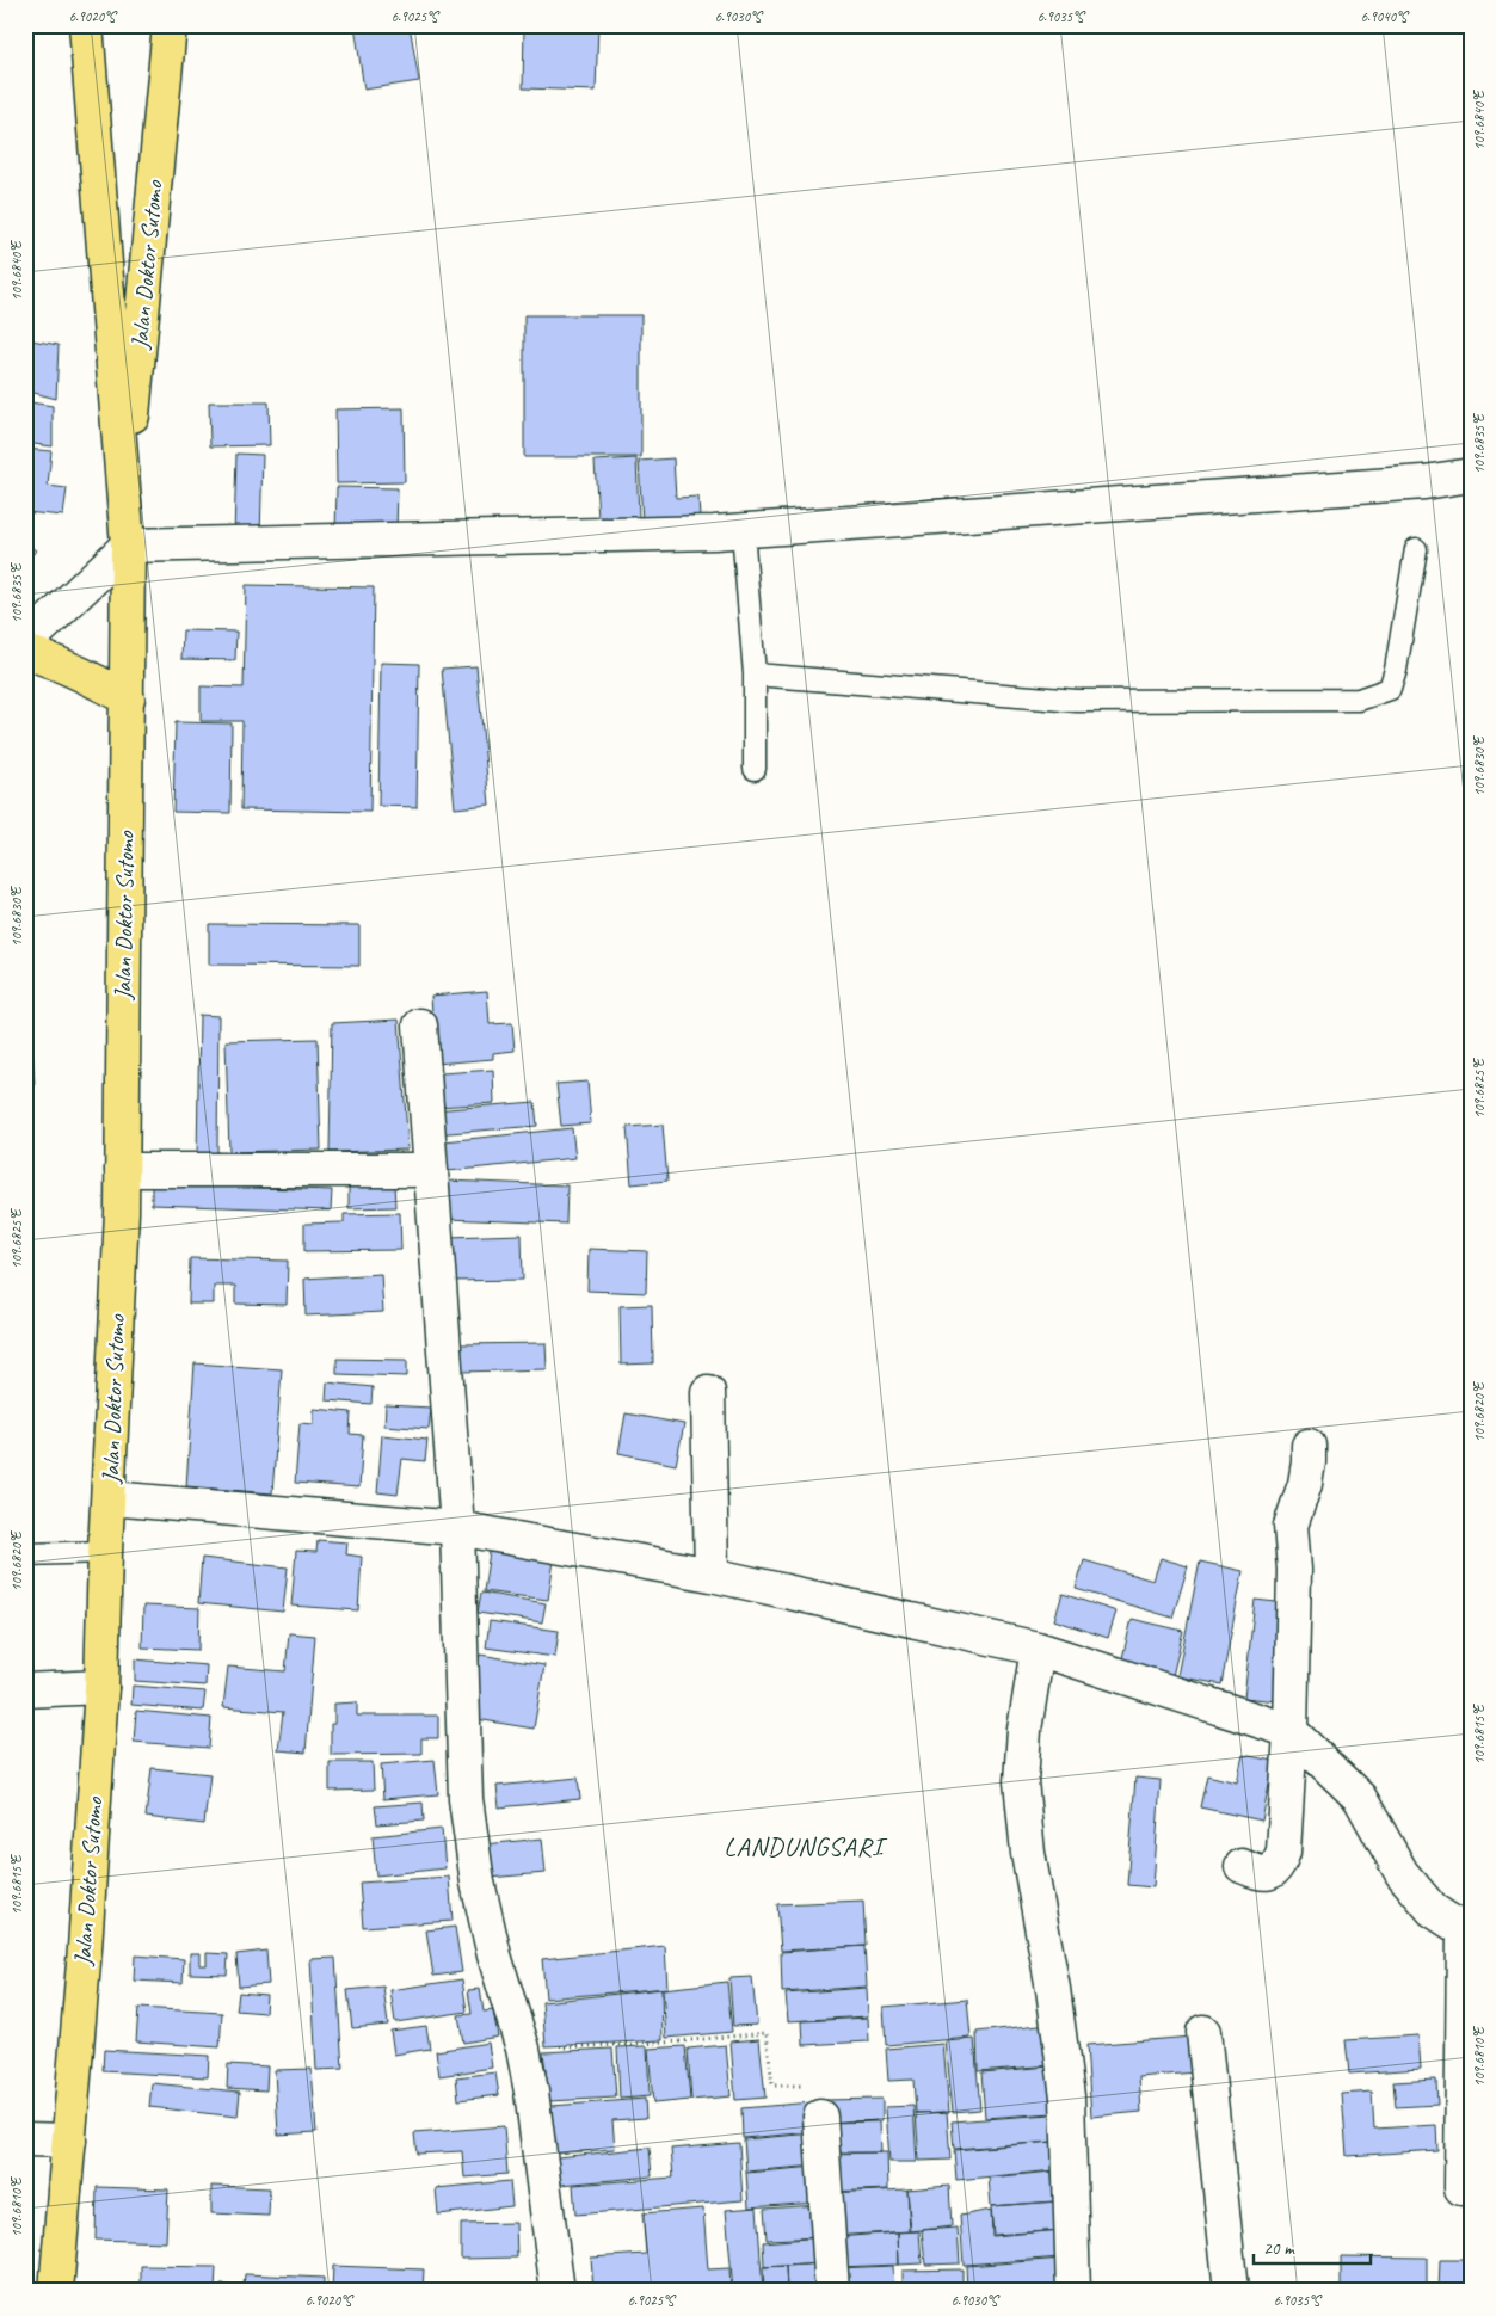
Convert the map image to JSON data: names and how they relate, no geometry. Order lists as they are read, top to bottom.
{
  "streets": {
    "highway": ["Jalan Doktor Sutomo"]
  },
  "districts": ["LANDUNGSARI"],
  "scale_bar": "20 m",
  "coordinates": [
    "6.9020°S",
    "6.9025°S",
    "6.9030°S",
    "6.9035°S",
    "6.9040°S",
    "109.6840°E",
    "109.6835°E",
    "109.6830°E",
    "109.6825°E",
    "109.6820°E",
    "109.6815°E",
    "109.6810°E"
  ]
}
